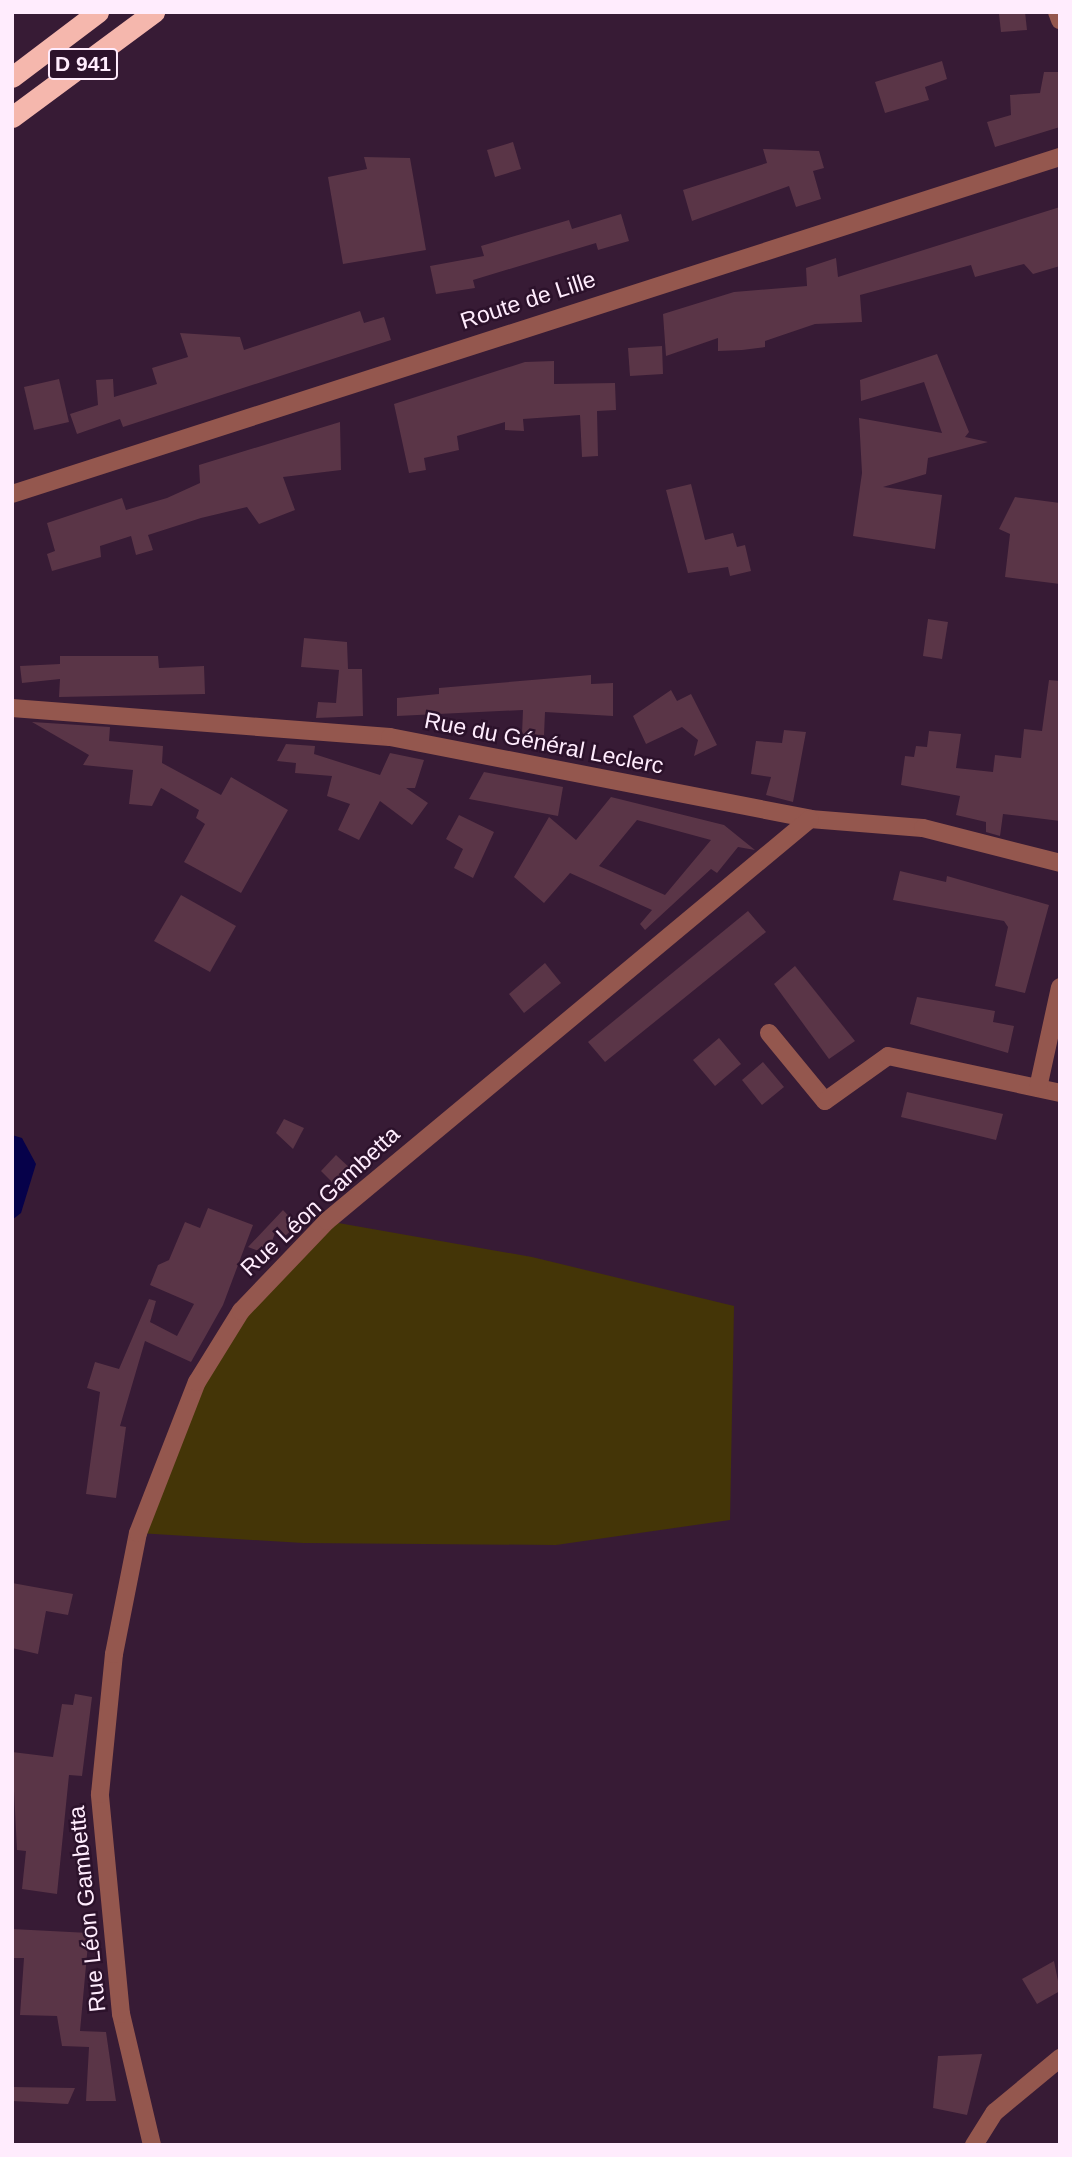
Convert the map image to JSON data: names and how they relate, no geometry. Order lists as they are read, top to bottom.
{
  "streets": {
    "highway": ["D 941"],
    "street": ["Route de Lille", "Rue du Général Leclerc", "Rue Léon Gambetta"]
  },
  "crossings": [
    ["Rue du Général Leclerc", "Rue Léon Gambetta"]
  ]
}
